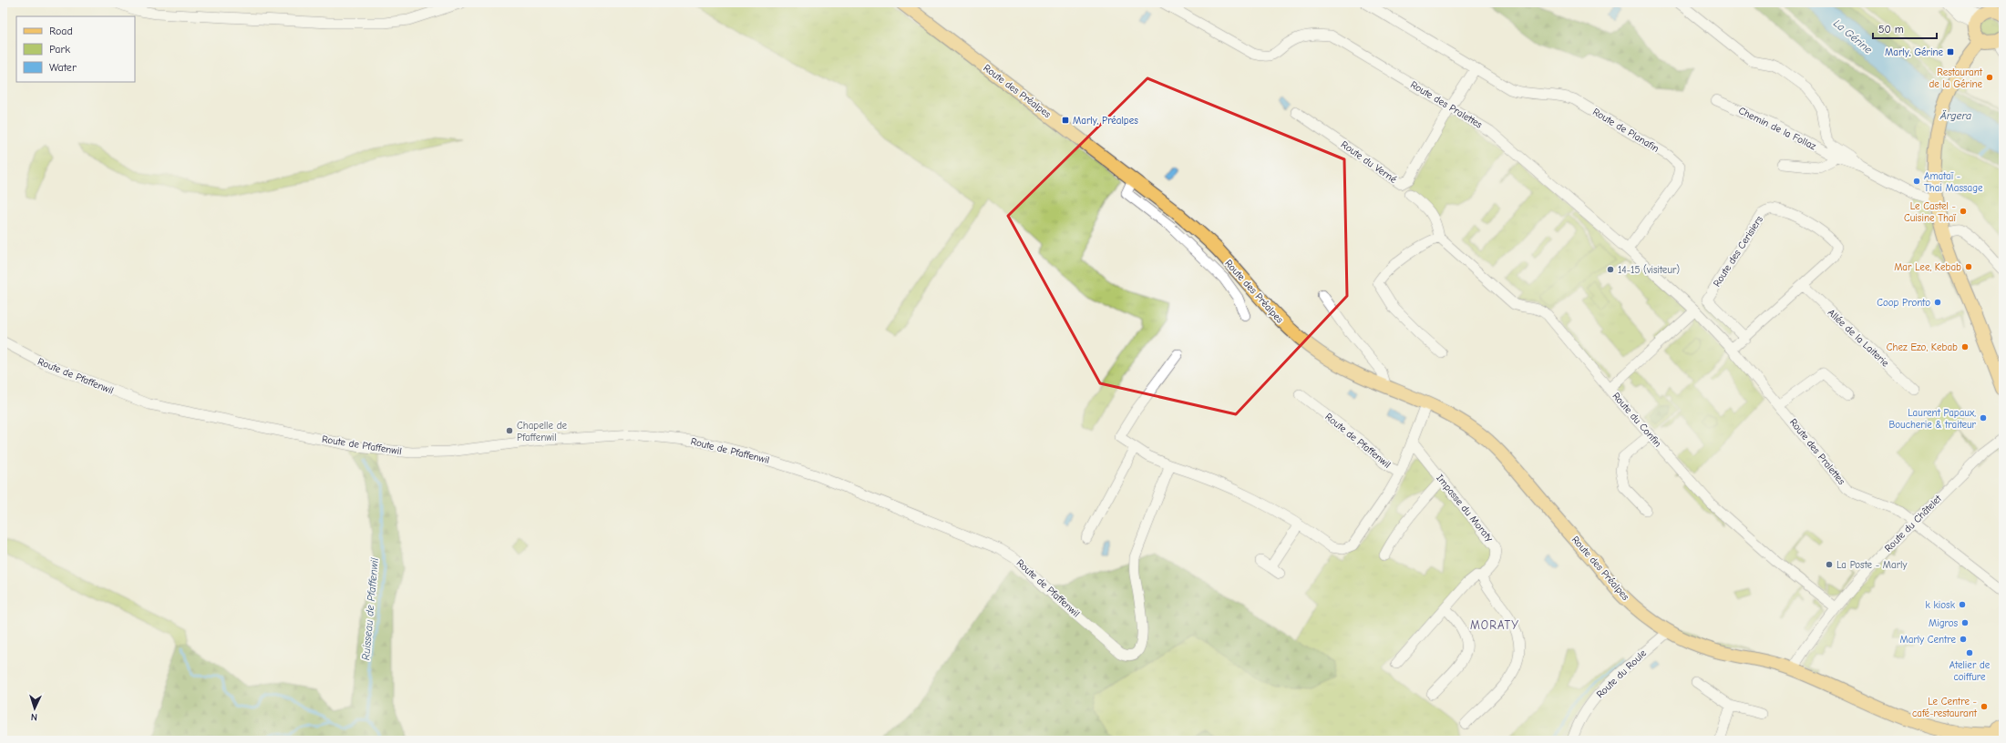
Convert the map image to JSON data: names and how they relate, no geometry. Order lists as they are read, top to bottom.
{
  "streets": {
    "main road": ["Route des Préalpes"],
    "street": [
      "Route des Pralettes",
      "Chemin de la Follaz",
      "Route de Planafin",
      "Route du Verné",
      "Route des Cerisiers",
      "Allée de la Laiterie",
      "Route de Pfaffenwil",
      "Route du Confin",
      "Impasse du Moraty",
      "Route du Châtelet",
      "Route du Roule"
    ]
  },
  "crossings": [
    ["Route des Préalpes", "Route de Pfaffenwil"],
    ["Route des Préalpes", "Route du Châtelet"],
    ["Route des Préalpes", "Route du Roule"],
    ["Route des Pralettes", "Route de Planafin"],
    ["Route des Pralettes", "Route du Verné"],
    ["Route des Pralettes", "Route des Cerisiers"],
    ["Route des Pralettes", "Route du Châtelet"],
    ["Route des Cerisiers", "Allée de la Laiterie"],
    ["Route de Pfaffenwil", "Impasse du Moraty"],
    ["Route du Confin", "Route du Châtelet"]
  ],
  "districts": ["MORATY"],
  "water": ["La Gérine", "Ärgera", "Ruisseau de Pfaffenwil"],
  "places": {
    "transit": ["Marly, Gérine", "Marly, Préalpes"],
    "other": [
      "Restaurant de la Gérine",
      "Amataï - Thai Massage",
      "Le Castel - Cuisine Thaï",
      "Mar Lee, Kebab",
      "14-15 (visiteur)",
      "Coop Pronto",
      "Chez Ezo, Kebab",
      "Laurent Papaux, Boucherie & traiteur",
      "Chapelle de Pfaffenwil",
      "La Poste - Marly",
      "k kiosk",
      "Migros",
      "Marly Centre",
      "Atelier de coiffure",
      "Le Centre - café-restaurant"
    ]
  },
  "legend": ["Road", "Park", "Water"],
  "scale_bar": "50 m",
  "north": "bottom"
}
